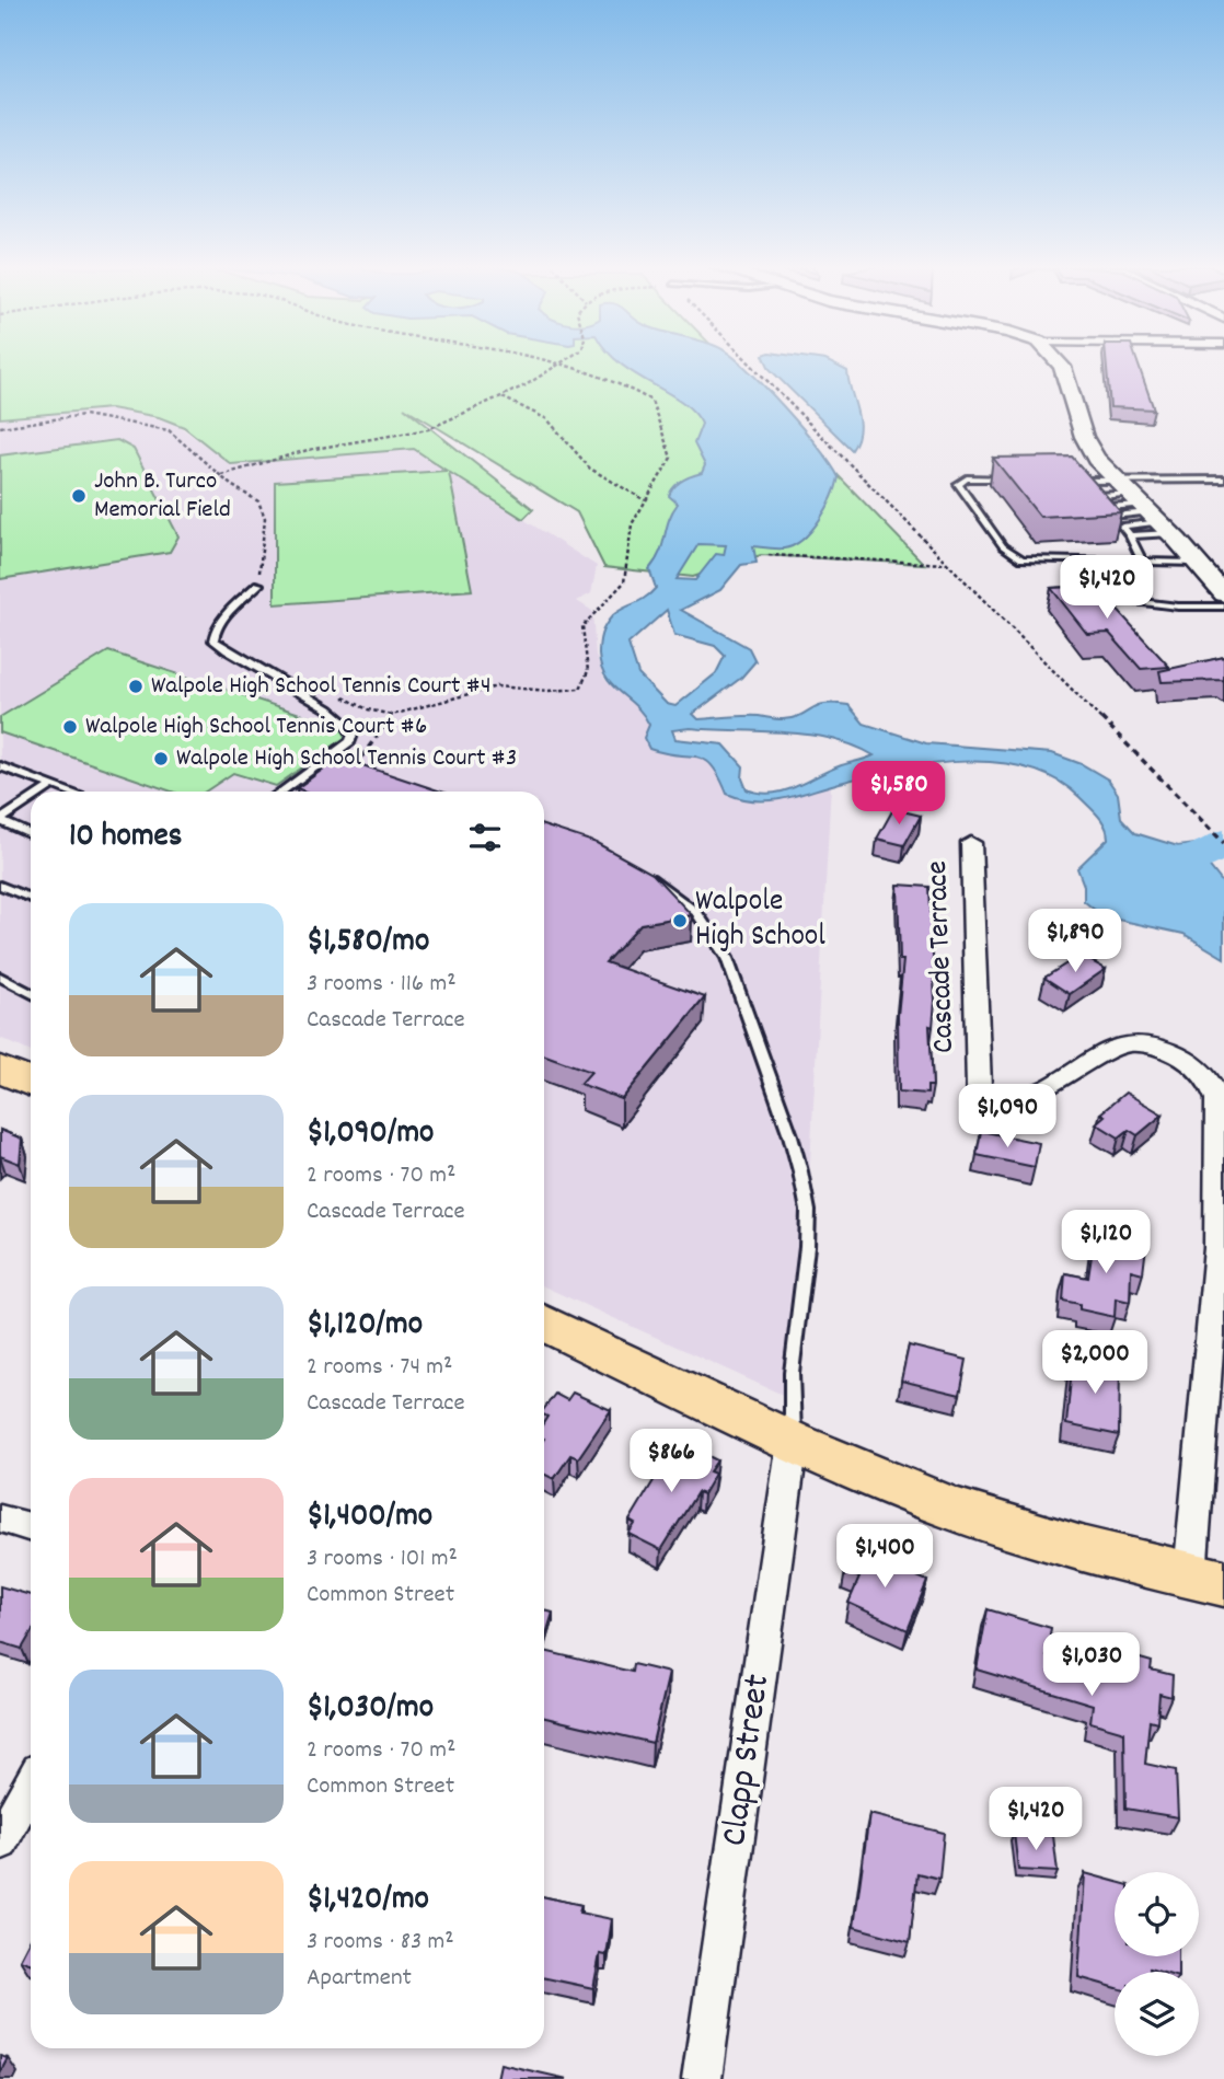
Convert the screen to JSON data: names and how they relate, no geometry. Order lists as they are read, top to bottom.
{
  "streets": {
    "street": ["Cascade Terrace", "Clapp Street"]
  },
  "places": [
    "John B. Turco Memorial Field",
    "Walpole High School Tennis Court #4",
    "Walpole High School Tennis Court #6",
    "Walpole High School Tennis Court #3",
    "Walpole High School"
  ],
  "page": {
    "price": [
      "$1,420",
      "$1,580",
      "$1,890",
      "$1,090",
      "$1,120",
      "$2,000",
      "$866",
      "$1,400",
      "$1,030",
      "$1,420"
    ],
    "heading": "10 homes",
    "list": [
      {
        "name": "$1,580/mo",
        "note": "3 rooms · 116 m² · Cascade Terrace"
      },
      {
        "name": "$1,090/mo",
        "note": "2 rooms · 70 m² · Cascade Terrace"
      },
      {
        "name": "$1,120/mo",
        "note": "2 rooms · 74 m² · Cascade Terrace"
      },
      {
        "name": "$1,400/mo",
        "note": "3 rooms · 101 m² · Common Street"
      },
      {
        "name": "$1,030/mo",
        "note": "2 rooms · 70 m² · Common Street"
      },
      {
        "name": "$1,420/mo",
        "note": "3 rooms · 83 m² · Apartment"
      }
    ]
  }
}
